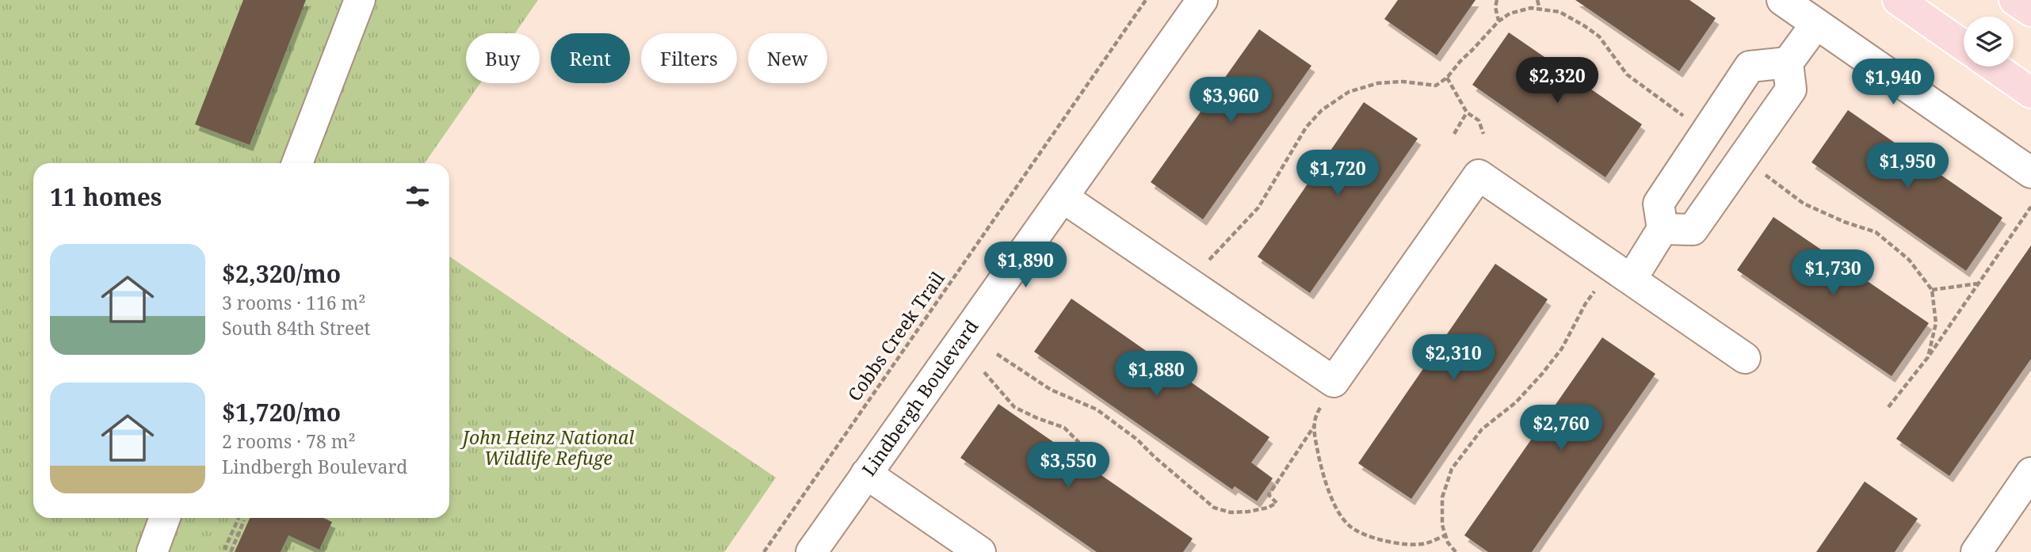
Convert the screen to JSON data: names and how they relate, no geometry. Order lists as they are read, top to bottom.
{
  "streets": {
    "street": ["Lindbergh Boulevard"],
    "path": ["Cobbs Creek Trail"]
  },
  "parks": ["John Heinz National Wildlife Refuge"],
  "page": {
    "chip": [
      "Buy",
      "Rent",
      "Filters",
      "New"
    ],
    "price": [
      "$2,320",
      "$1,940",
      "$3,960",
      "$1,950",
      "$1,720",
      "$1,890",
      "$1,730",
      "$2,310",
      "$1,880",
      "$2,760",
      "$3,550"
    ],
    "heading": "11 homes",
    "list": [
      {
        "name": "$2,320/mo",
        "note": "3 rooms · 116 m² · South 84th Street"
      },
      {
        "name": "$1,720/mo",
        "note": "2 rooms · 78 m² · Lindbergh Boulevard"
      }
    ]
  }
}
